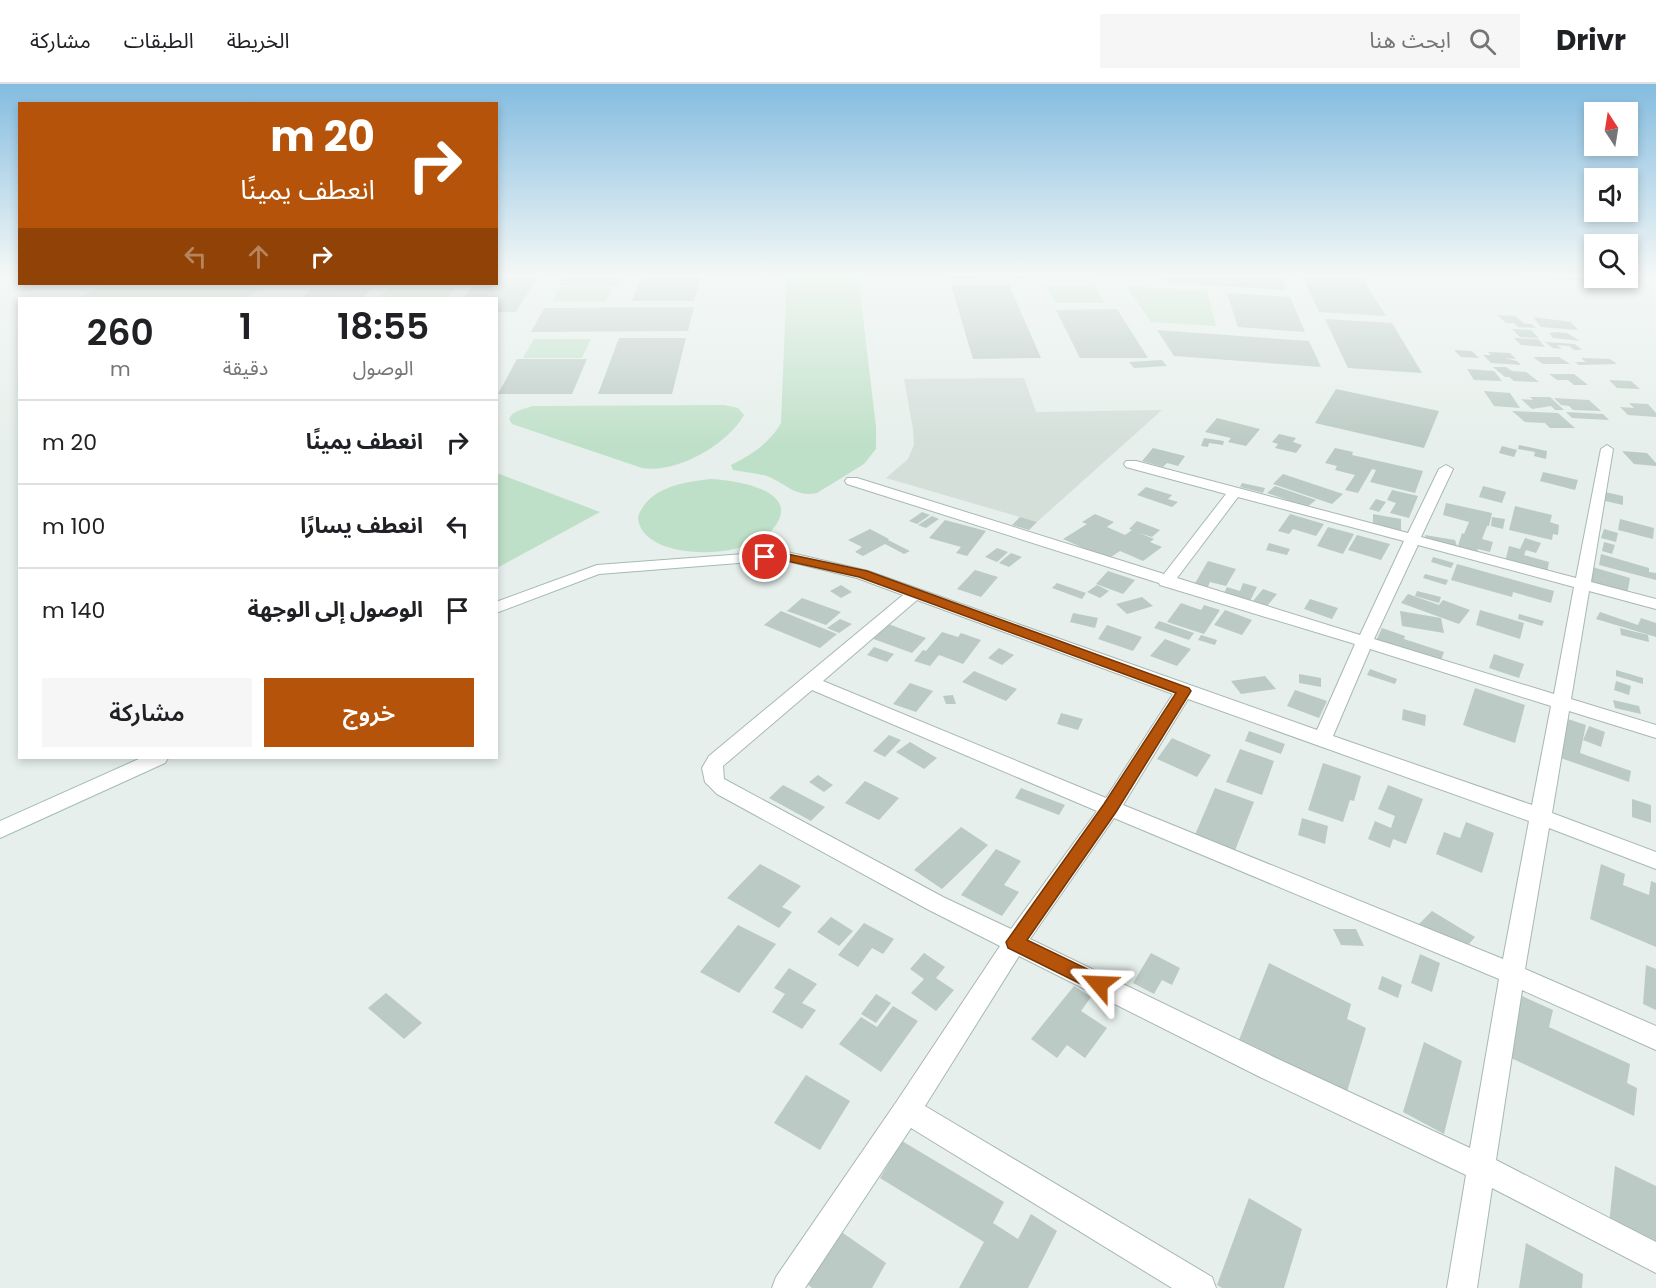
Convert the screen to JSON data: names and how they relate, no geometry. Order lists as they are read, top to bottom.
{
  "north": "top",
  "page": {
    "header": "Drivr",
    "search": "ابحث هنا",
    "nav": ["الخريطة", "الطبقات", "مشاركة"],
    "turn": ["20 m", "انعطف يمينًا"],
    "eta": [
      "18:55",
      "الوصول",
      "1",
      "دقيقة",
      "260",
      "m"
    ],
    "list": [
      {
        "name": "انعطف يمينًا",
        "value": "20 m"
      },
      {
        "name": "انعطف يسارًا",
        "value": "100 m"
      },
      {
        "name": "الوصول إلى الوجهة",
        "value": "140 m"
      }
    ],
    "buttons": ["خروج", "مشاركة"]
  }
}
